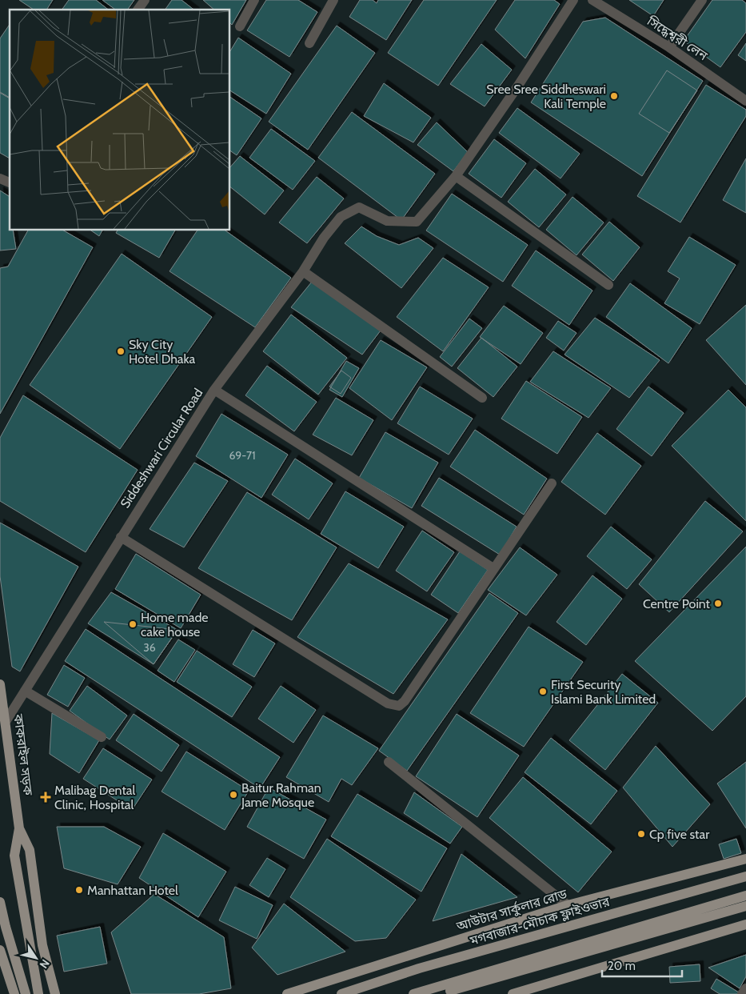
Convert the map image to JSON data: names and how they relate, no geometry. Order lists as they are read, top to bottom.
{
  "streets": {
    "main road": ["কাকরাইল সড়ক", "আউটার সার্কুলার রোড", "মগবাজার-মৌচাক ফ্লাইওভার"],
    "street": ["সিদ্ধেশ্বরী লেন", "Siddeshwari Circular Road"]
  },
  "crossings": [
    ["Siddeshwari Circular Road", "কাকরাইল সড়ক"]
  ],
  "places": {
    "other": [
      "Sree Sree Siddheswari Kali Temple",
      "Sky City Hotel Dhaka",
      "Centre Point",
      "Home made cake house",
      "First Security Islami Bank Limited",
      "Baitur Rahman Jame Mosque",
      "Cp five star",
      "Manhattan Hotel"
    ],
    "health": ["Malibag Dental Clinic, Hospital"]
  },
  "house_numbers": ["69-71", "36"],
  "scale_bar": "20 m",
  "north": "bottom right"
}
